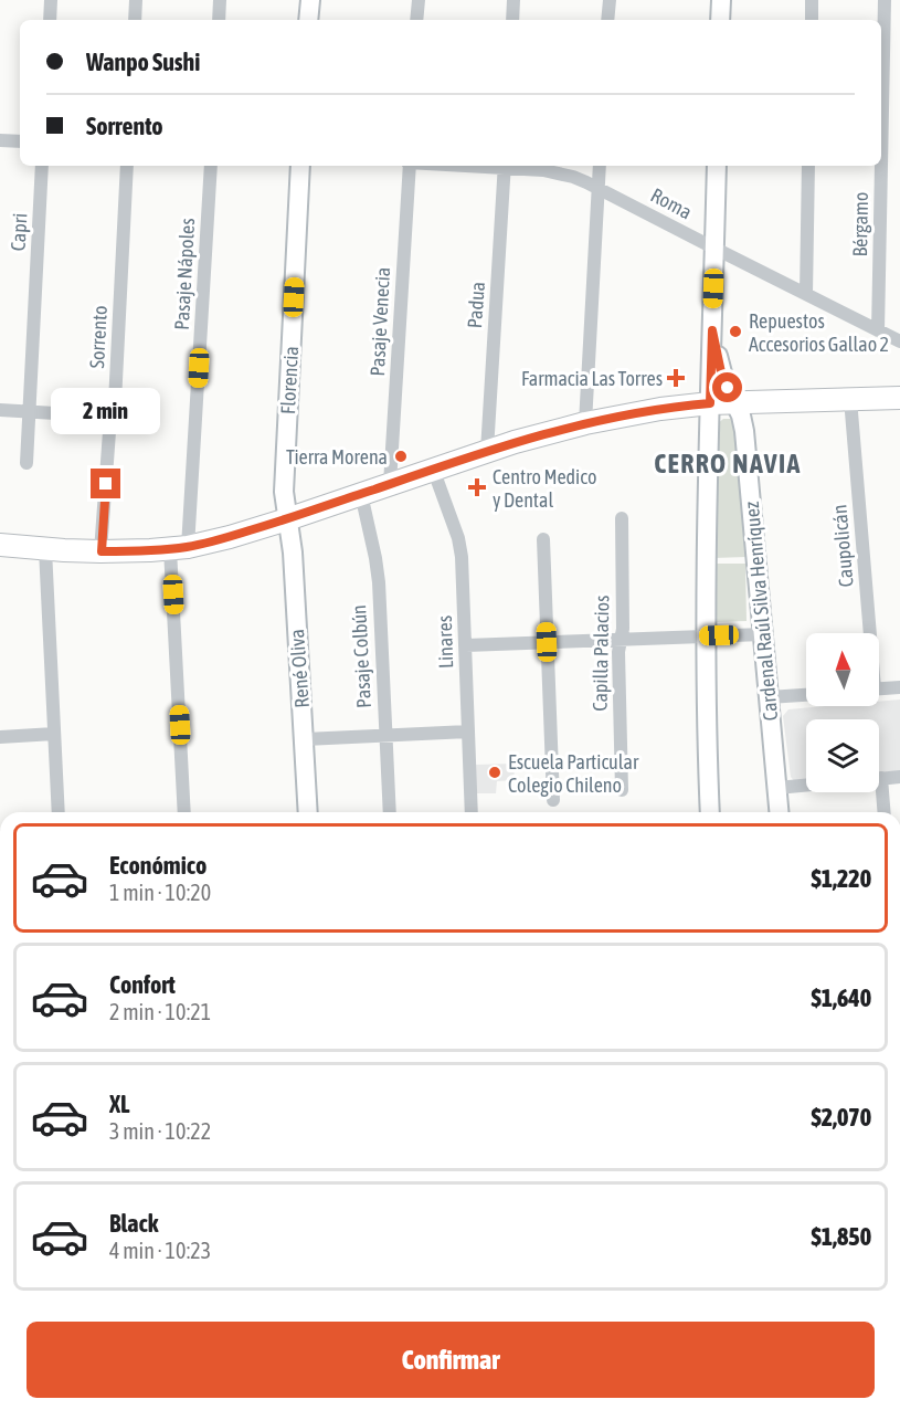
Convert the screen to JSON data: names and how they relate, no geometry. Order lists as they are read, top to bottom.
{
  "streets": {
    "main road": ["Florencia", "Cardenal Raúl Silva Henríquez", "René Oliva"],
    "street": [
      "Roma",
      "Bérgamo",
      "Capri",
      "Pasaje Nápoles",
      "Padua",
      "Pasaje Venecia",
      "Sorrento",
      "Caupolicán",
      "Linares",
      "Capilla Palacios",
      "Pasaje Colbún"
    ]
  },
  "crossings": [
    ["Roma", "Bérgamo"],
    ["Florencia", "René Oliva"]
  ],
  "districts": ["CERRO NAVIA"],
  "places": {
    "other": ["Repuestos Accesorios Gallao 2", "Tierra Morena", "Escuela Particular Colegio Chileno"],
    "health": ["Farmacia Las Torres", "Centro Medico y Dental"]
  },
  "north": "top",
  "page": {
    "banner": ["Wanpo Sushi", "Sorrento"],
    "bubble": "2 min",
    "list": [
      {
        "name": "Económico",
        "note": "1 min · 10:20",
        "value": "$1,220"
      },
      {
        "name": "Confort",
        "note": "2 min · 10:21",
        "value": "$1,640"
      },
      {
        "name": "XL",
        "note": "3 min · 10:22",
        "value": "$2,070"
      },
      {
        "name": "Black",
        "note": "4 min · 10:23",
        "value": "$1,850"
      }
    ],
    "buttons": "Confirmar"
  }
}
